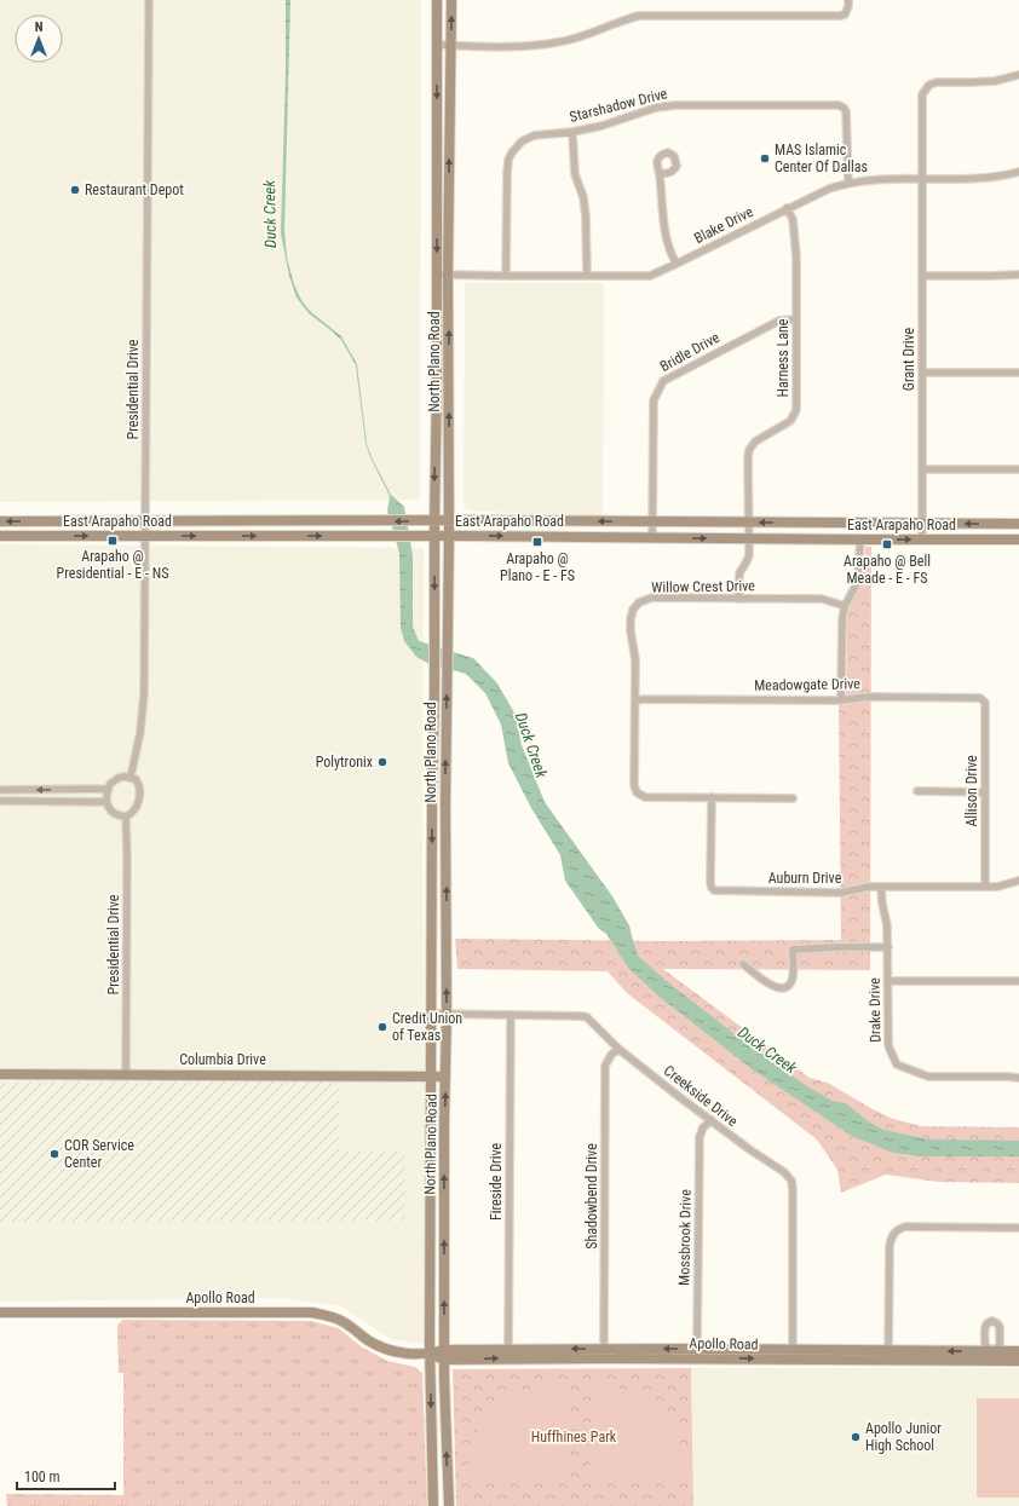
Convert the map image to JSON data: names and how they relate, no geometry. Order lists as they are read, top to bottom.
{
  "streets": {
    "main road": [
      "North Plano Road",
      "East Arapaho Road",
      "Columbia Drive",
      "Apollo Road"
    ],
    "street": [
      "Starshadow Drive",
      "Blake Drive",
      "Bridle Drive",
      "Harness Lane",
      "Grant Drive",
      "Presidential Drive",
      "Willow Crest Drive",
      "Meadowgate Drive",
      "Allison Drive",
      "Auburn Drive",
      "Drake Drive",
      "Creekside Drive",
      "Fireside Drive",
      "Shadowbend Drive",
      "Mossbrook Drive"
    ]
  },
  "crossings": [
    ["Starshadow Drive", "Blake Drive"],
    ["Blake Drive", "Harness Lane"],
    ["Blake Drive", "Grant Drive"],
    ["Blake Drive", "North Plano Road"],
    ["Bridle Drive", "Harness Lane"],
    ["Bridle Drive", "East Arapaho Road"],
    ["Harness Lane", "East Arapaho Road"],
    ["Harness Lane", "Willow Crest Drive"],
    ["Grant Drive", "East Arapaho Road"],
    ["North Plano Road", "East Arapaho Road"],
    ["North Plano Road", "Columbia Drive"],
    ["North Plano Road", "Creekside Drive"],
    ["North Plano Road", "Apollo Road"],
    ["Presidential Drive", "East Arapaho Road"],
    ["Presidential Drive", "Columbia Drive"],
    ["Willow Crest Drive", "Meadowgate Drive"],
    ["Willow Crest Drive", "Auburn Drive"],
    ["Meadowgate Drive", "Allison Drive"],
    ["Allison Drive", "Auburn Drive"],
    ["Auburn Drive", "Drake Drive"],
    ["Creekside Drive", "Fireside Drive"],
    ["Creekside Drive", "Shadowbend Drive"],
    ["Creekside Drive", "Mossbrook Drive"],
    ["Creekside Drive", "Apollo Road"],
    ["Fireside Drive", "Apollo Road"],
    ["Shadowbend Drive", "Apollo Road"],
    ["Mossbrook Drive", "Apollo Road"]
  ],
  "water": ["Duck Creek"],
  "parks": ["Huffhines Park"],
  "places": {
    "other": [
      "MAS Islamic Center Of Dallas",
      "Restaurant Depot",
      "Polytronix",
      "Credit Union of Texas",
      "COR Service Center",
      "Apollo Junior High School"
    ],
    "transit": ["Arapaho @ Presidential - E - NS", "Arapaho @ Plano - E - FS", "Arapaho @ Bell Meade - E - FS"]
  },
  "scale_bar": "100 m",
  "north": "top"
}
